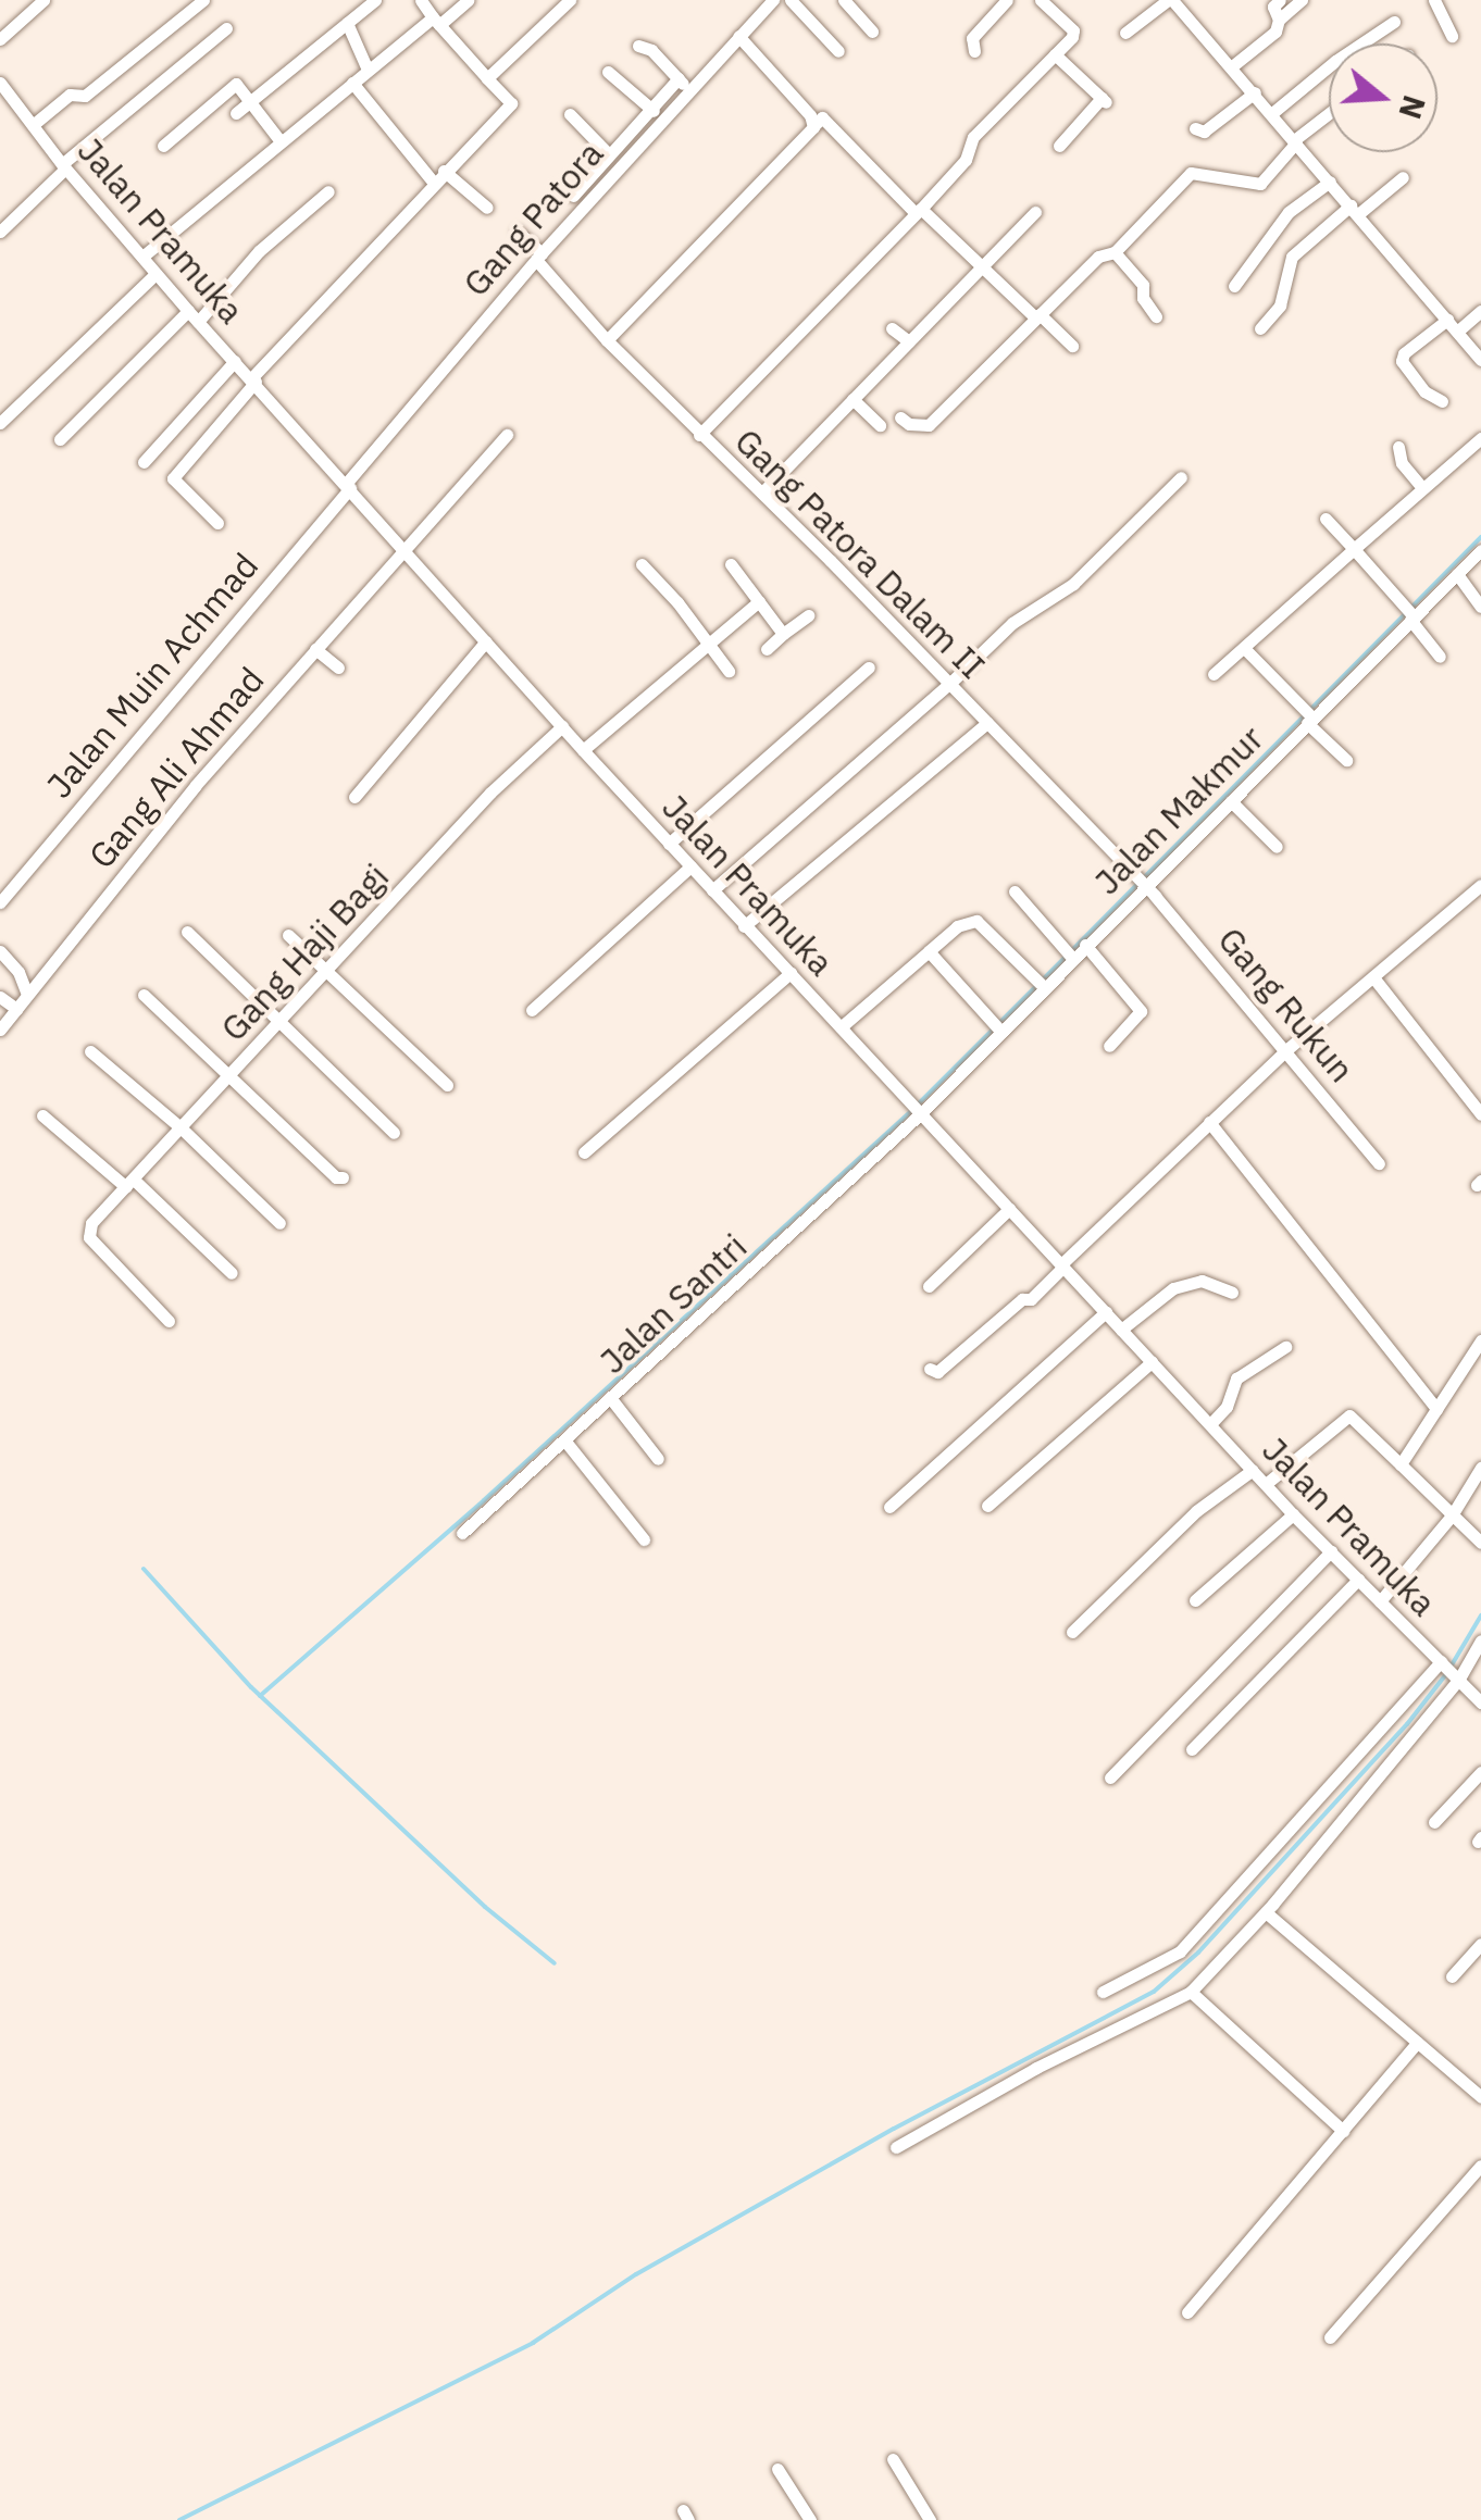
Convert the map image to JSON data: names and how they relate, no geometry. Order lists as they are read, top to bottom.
{
  "streets": {
    "street": [
      "Gang Patora",
      "Jalan Pramuka",
      "Gang Patora Dalam II",
      "Jalan Muin Achmad",
      "Gang Ali Ahmad",
      "Jalan Makmur",
      "Gang Haji Bagi",
      "Gang Rukun",
      "Jalan Santri"
    ]
  },
  "crossings": [
    ["Gang Patora", "Jalan Pramuka"],
    ["Gang Patora", "Gang Patora Dalam II"],
    ["Gang Patora", "Jalan Muin Achmad"],
    ["Jalan Pramuka", "Jalan Muin Achmad"],
    ["Jalan Pramuka", "Gang Ali Ahmad"],
    ["Jalan Pramuka", "Jalan Makmur"],
    ["Jalan Pramuka", "Gang Haji Bagi"],
    ["Jalan Pramuka", "Jalan Santri"],
    ["Gang Patora Dalam II", "Jalan Makmur"],
    ["Gang Patora Dalam II", "Gang Rukun"],
    ["Jalan Makmur", "Gang Rukun"],
    ["Jalan Makmur", "Jalan Santri"]
  ],
  "north": "right"
}
